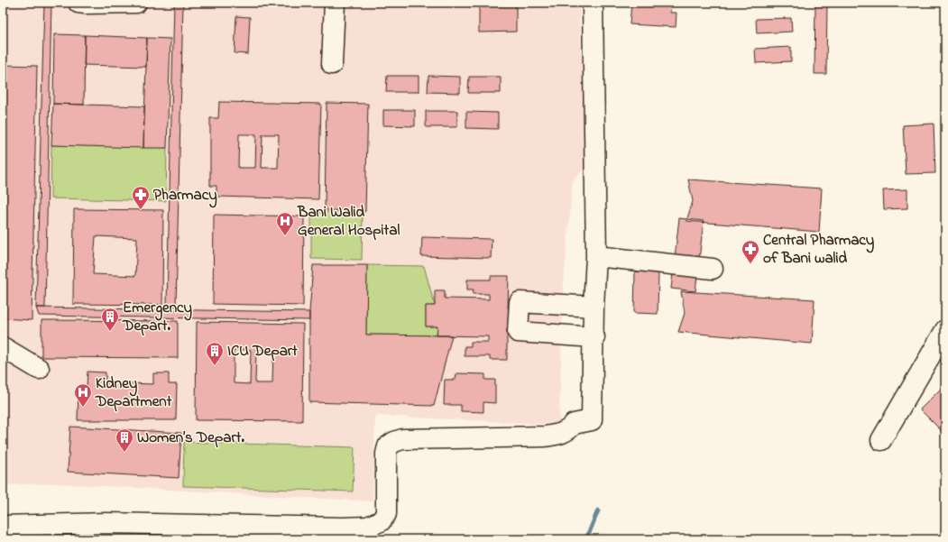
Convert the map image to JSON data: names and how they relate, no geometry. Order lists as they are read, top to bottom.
{
  "places": {
    "pharmacy": ["Pharmacy", "Central Pharmacy of Bani walid"],
    "hospital": ["Bani Walid General Hospital", "Kidney Department"],
    "building": ["Emergency Depart.", "ICU Depart", "Women’s Depart."]
  }
}
